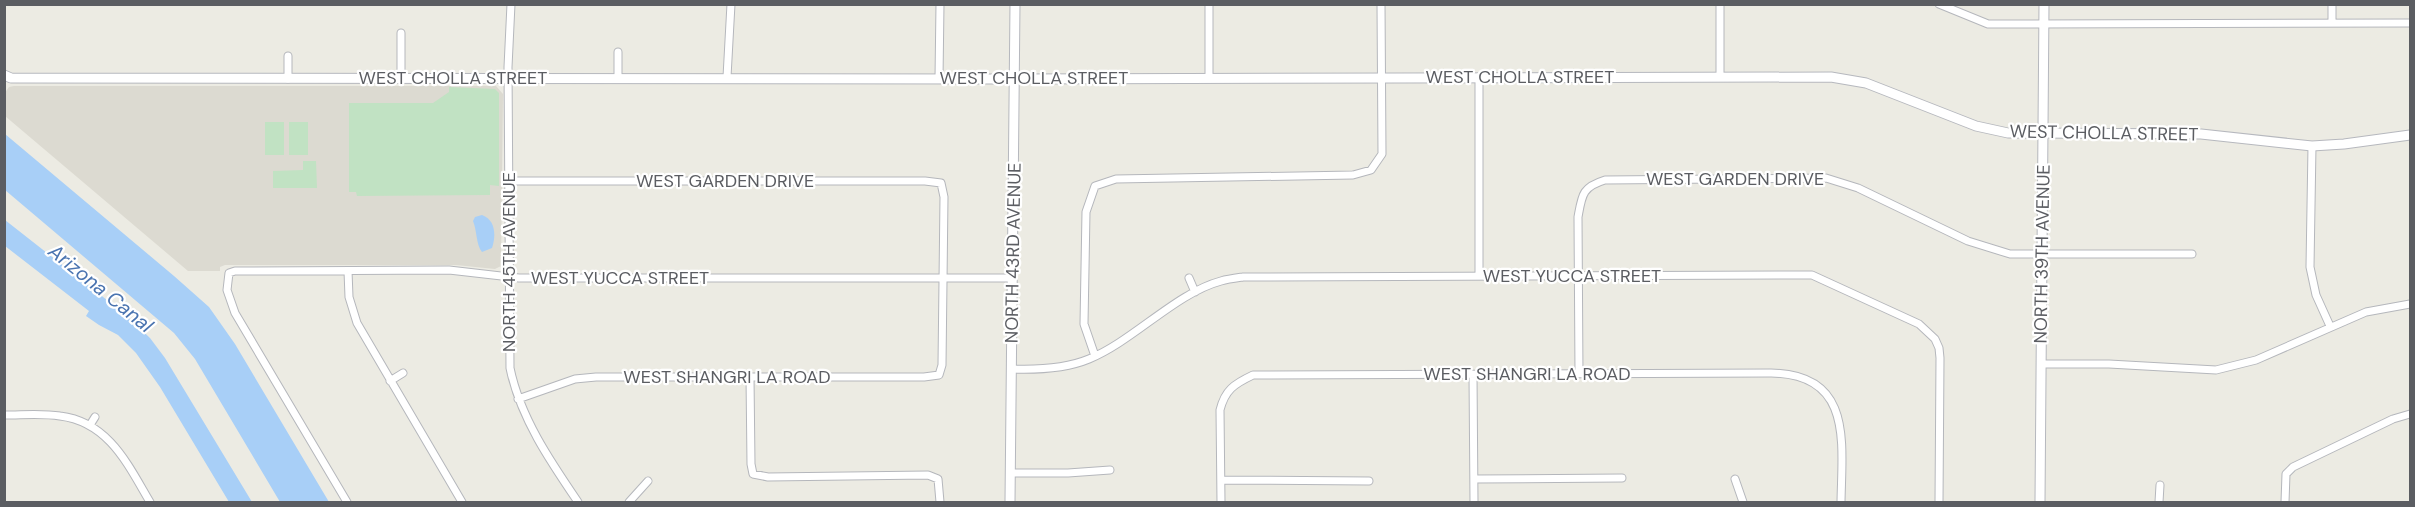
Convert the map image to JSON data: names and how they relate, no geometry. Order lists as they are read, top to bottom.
{
  "streets": {
    "street": [
      "WEST CHOLLA STREET",
      "WEST GARDEN DRIVE",
      "NORTH 43RD AVENUE",
      "NORTH 39TH AVENUE",
      "NORTH 45TH AVENUE",
      "WEST YUCCA STREET",
      "WEST SHANGRI LA ROAD"
    ]
  },
  "crossings": [
    ["WEST CHOLLA STREET", "NORTH 43RD AVENUE"],
    ["WEST CHOLLA STREET", "NORTH 39TH AVENUE"],
    ["WEST CHOLLA STREET", "NORTH 45TH AVENUE"],
    ["WEST GARDEN DRIVE", "NORTH 39TH AVENUE"],
    ["WEST GARDEN DRIVE", "NORTH 45TH AVENUE"],
    ["WEST GARDEN DRIVE", "WEST YUCCA STREET"],
    ["WEST GARDEN DRIVE", "WEST SHANGRI LA ROAD"],
    ["NORTH 43RD AVENUE", "WEST YUCCA STREET"],
    ["NORTH 45TH AVENUE", "WEST YUCCA STREET"],
    ["NORTH 45TH AVENUE", "WEST SHANGRI LA ROAD"],
    ["WEST YUCCA STREET", "WEST SHANGRI LA ROAD"]
  ],
  "water": ["Arizona Canal"]
}
